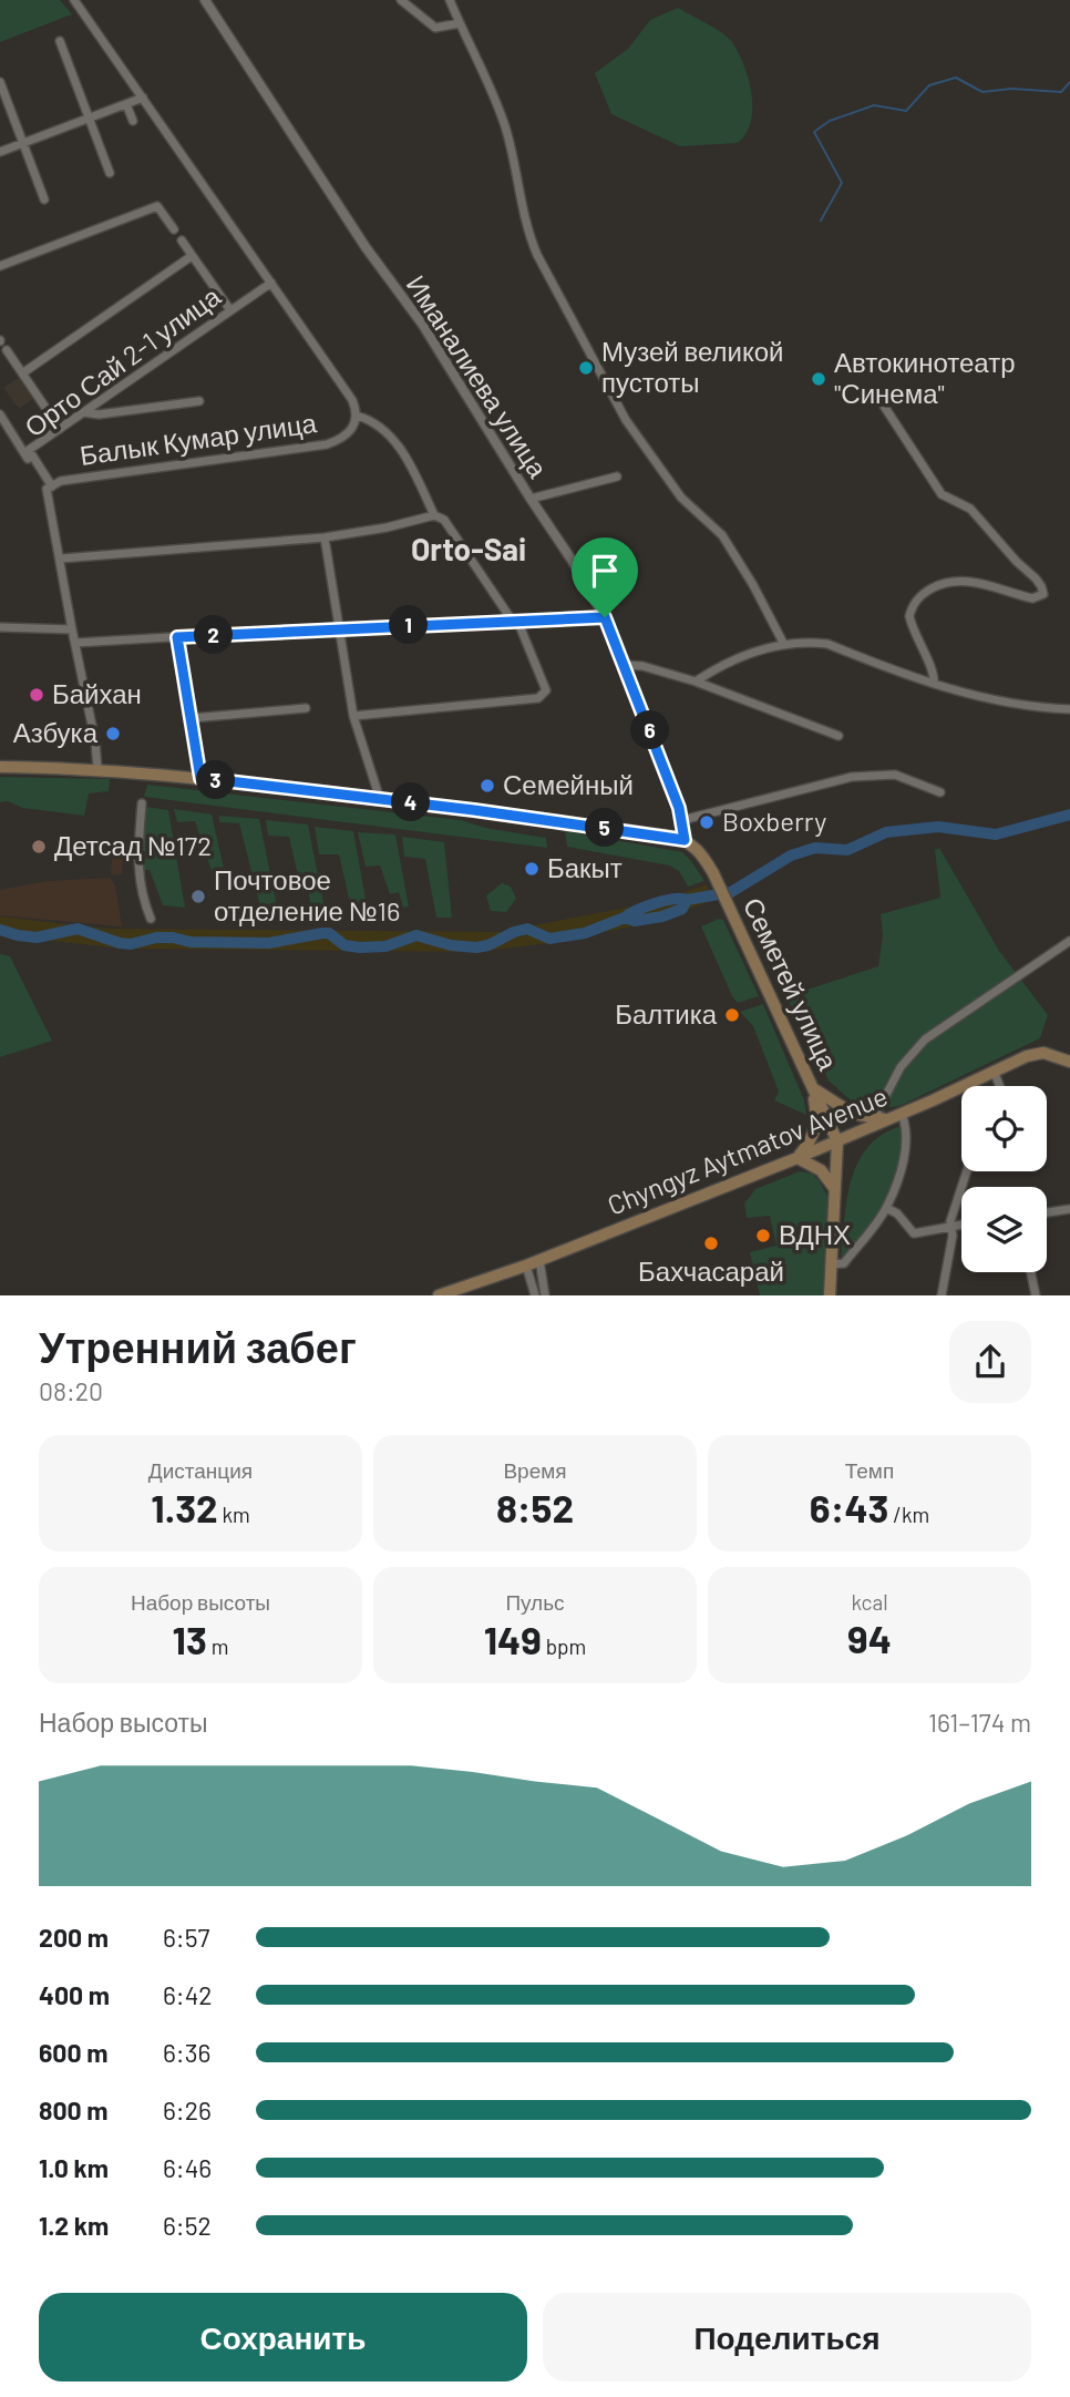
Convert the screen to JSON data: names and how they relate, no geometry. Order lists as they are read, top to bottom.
{
  "streets": {
    "main road": ["Семетей улица", "Chyngyz Aytmatov Avenue"],
    "street": ["Орто Сай 2-1 улица", "Иманалиева улица", "Балык Кумар улица"]
  },
  "crossings": [
    ["Орто Сай 2-1 улица", "Балык Кумар улица"],
    ["Иманалиева улица", "Семетей улица"],
    ["Семетей улица", "Chyngyz Aytmatov Avenue"]
  ],
  "districts": ["Orto-Sai"],
  "places": [
    "Музей великой пустоты",
    "Автокинотеатр \"Синема\"",
    "Байхан",
    "Азбука",
    "Семейный",
    "Boxberry",
    "Детсад №172",
    "Бакыт",
    "Почтовое отделение №16",
    "Балтика",
    "ВДНХ",
    "Бахчасарай"
  ],
  "page": {
    "pins": [
      "1",
      "2",
      "6",
      "3",
      "4",
      "5"
    ],
    "heading": ["Утренний забег", "08:20"],
    "stats": [
      ["Дистанция", "1.32 km"],
      ["Время", "8:52"],
      ["Темп", "6:43 /km"],
      ["Набор высоты", "13 m"],
      ["Пульс", "149 bpm"],
      ["kcal", "94"]
    ],
    "chart": ["Набор высоты", "161–174 m"],
    "list": [
      {
        "name": "200 m",
        "note": "6:57"
      },
      {
        "name": "400 m",
        "note": "6:42"
      },
      {
        "name": "600 m",
        "note": "6:36"
      },
      {
        "name": "800 m",
        "note": "6:26"
      },
      {
        "name": "1.0 km",
        "note": "6:46"
      },
      {
        "name": "1.2 km",
        "note": "6:52"
      }
    ],
    "buttons": ["Сохранить", "Поделиться"]
  }
}
